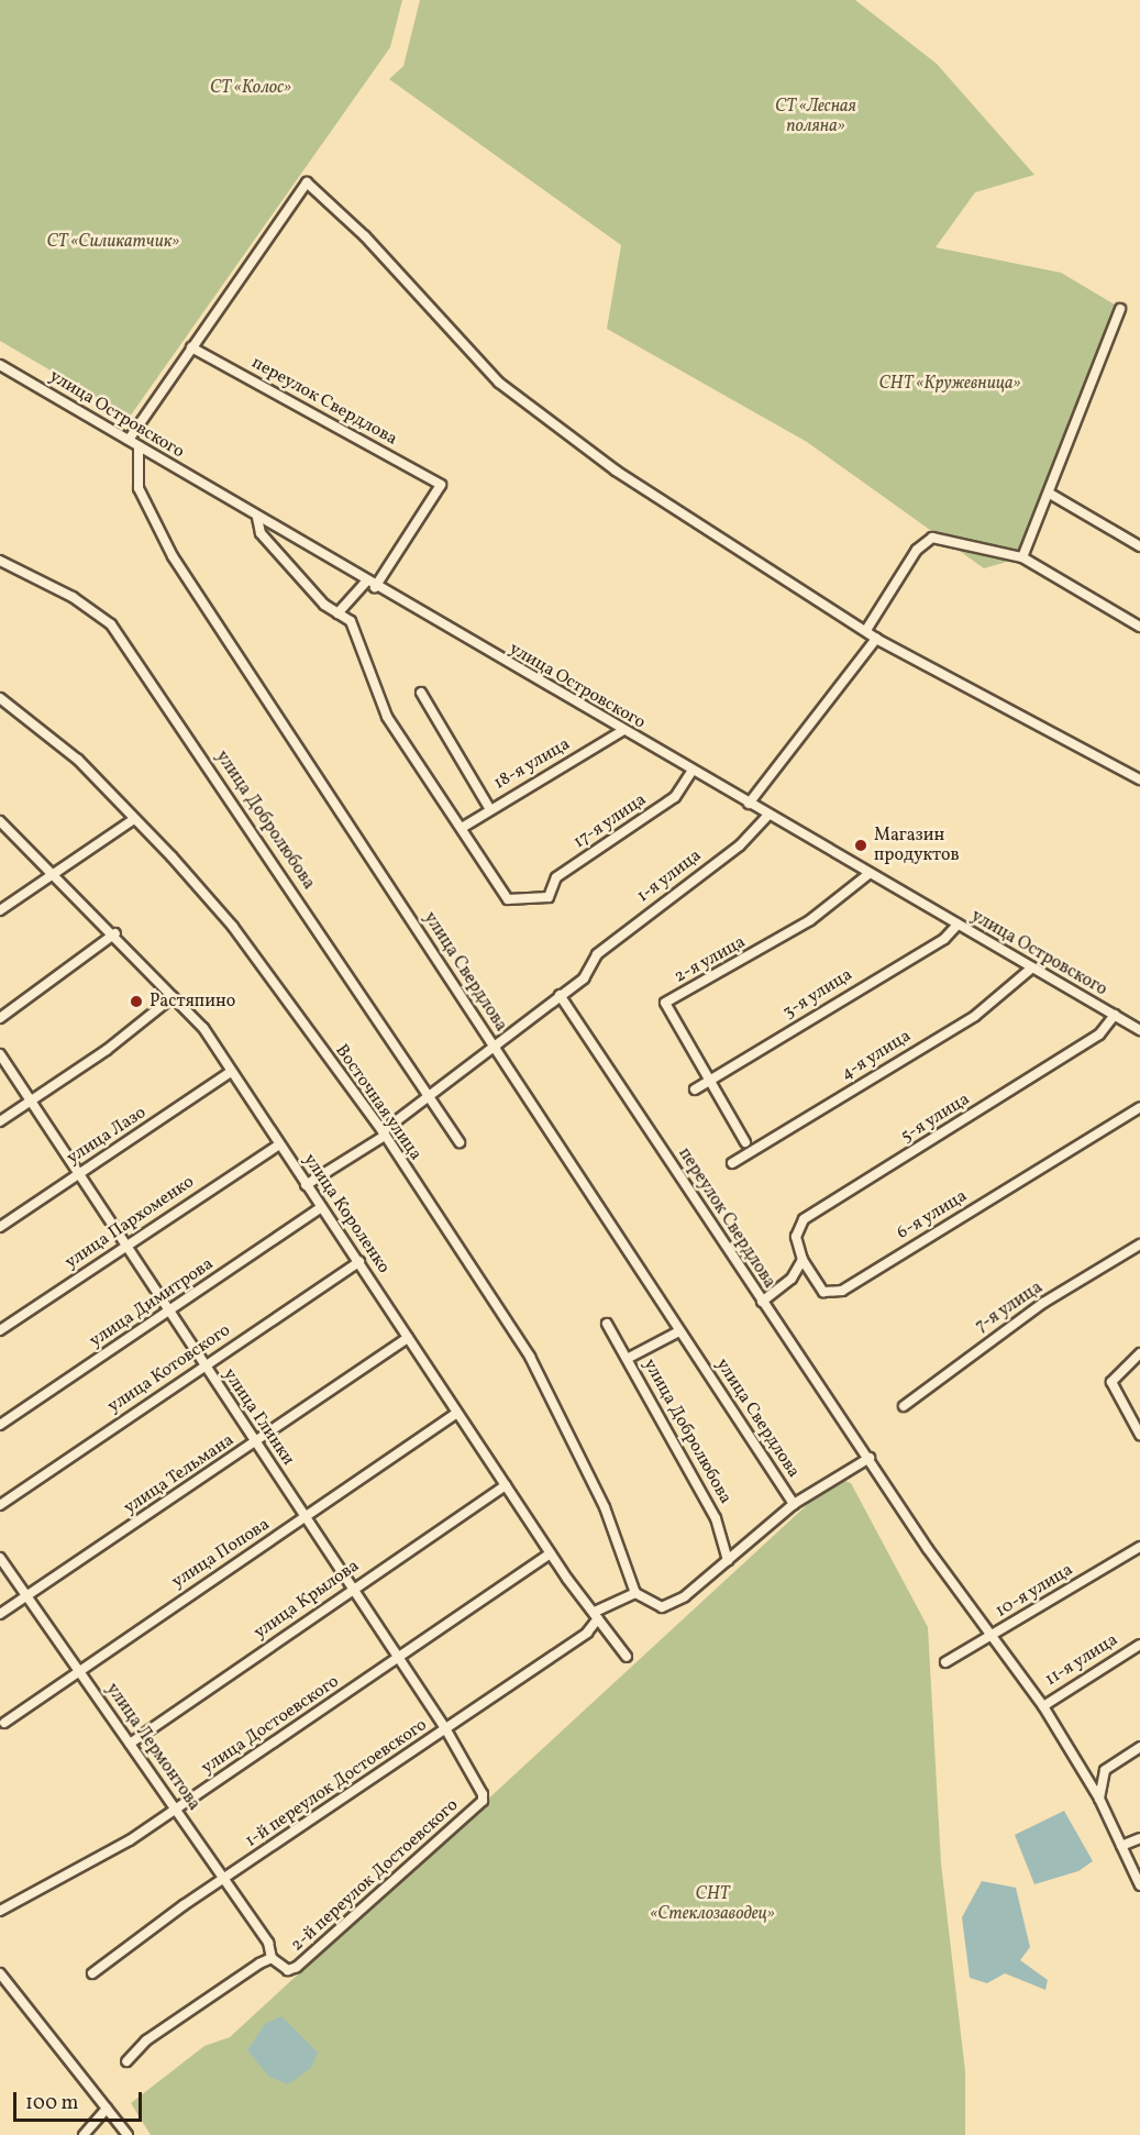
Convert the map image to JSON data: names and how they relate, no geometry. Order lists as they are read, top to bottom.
{
  "streets": {
    "street": [
      "переулок Свердлова",
      "улица Островского",
      "18-я улица",
      "улица Добролюбова",
      "17-я улица",
      "1-я улица",
      "2-я улица",
      "улица Свердлова",
      "3-я улица",
      "4-я улица",
      "Восточная улица",
      "5-я улица",
      "улица Лазо",
      "улица Короленко",
      "6-я улица",
      "улица Пархоменко",
      "улица Димитрова",
      "7-я улица",
      "улица Котовского",
      "улица Глинки",
      "улица Тельмана",
      "улица Попова",
      "10-я улица",
      "улица Крылова",
      "11-я улица",
      "улица Достоевского",
      "улица Лермонтова",
      "1-й переулок Достоевского",
      "2-й переулок Достоевского"
    ]
  },
  "crossings": [
    ["переулок Свердлова", "улица Островского"],
    ["переулок Свердлова", "1-я улица"],
    ["переулок Свердлова", "10-я улица"],
    ["переулок Свердлова", "11-я улица"],
    ["улица Островского", "18-я улица"],
    ["улица Островского", "17-я улица"],
    ["улица Островского", "1-я улица"],
    ["улица Островского", "2-я улица"],
    ["улица Островского", "улица Свердлова"],
    ["улица Островского", "3-я улица"],
    ["улица Островского", "4-я улица"],
    ["улица Островского", "5-я улица"],
    ["18-я улица", "17-я улица"],
    ["улица Добролюбова", "1-я улица"],
    ["1-я улица", "улица Свердлова"],
    ["1-я улица", "Восточная улица"],
    ["1-я улица", "улица Короленко"],
    ["2-я улица", "3-я улица"],
    ["Восточная улица", "1-й переулок Достоевского"],
    ["5-я улица", "6-я улица"],
    ["улица Лазо", "улица Короленко"],
    ["улица Лазо", "улица Глинки"],
    ["улица Короленко", "улица Пархоменко"],
    ["улица Короленко", "улица Димитрова"],
    ["улица Короленко", "улица Котовского"],
    ["улица Короленко", "улица Тельмана"],
    ["улица Короленко", "улица Попова"],
    ["улица Короленко", "улица Крылова"],
    ["улица Короленко", "улица Достоевского"],
    ["улица Короленко", "1-й переулок Достоевского"],
    ["улица Пархоменко", "улица Глинки"],
    ["улица Димитрова", "улица Глинки"],
    ["улица Котовского", "улица Глинки"],
    ["улица Глинки", "улица Тельмана"],
    ["улица Глинки", "улица Попова"],
    ["улица Глинки", "улица Крылова"],
    ["улица Глинки", "улица Достоевского"],
    ["улица Глинки", "1-й переулок Достоевского"],
    ["улица Глинки", "2-й переулок Достоевского"],
    ["улица Тельмана", "улица Лермонтова"],
    ["улица Попова", "улица Лермонтова"],
    ["улица Крылова", "улица Лермонтова"],
    ["улица Достоевского", "улица Лермонтова"],
    ["улица Лермонтова", "1-й переулок Достоевского"],
    ["улица Лермонтова", "2-й переулок Достоевского"]
  ],
  "parks": [
    "СТ «Колос»",
    "СТ «Лесная поляна»",
    "СТ «Силикатчик»",
    "СНТ «Кружевница»",
    "СНТ «Стеклозаводец»"
  ],
  "places": ["Магазин продуктов", "Растяпино"],
  "scale_bar": "100 m"
}
